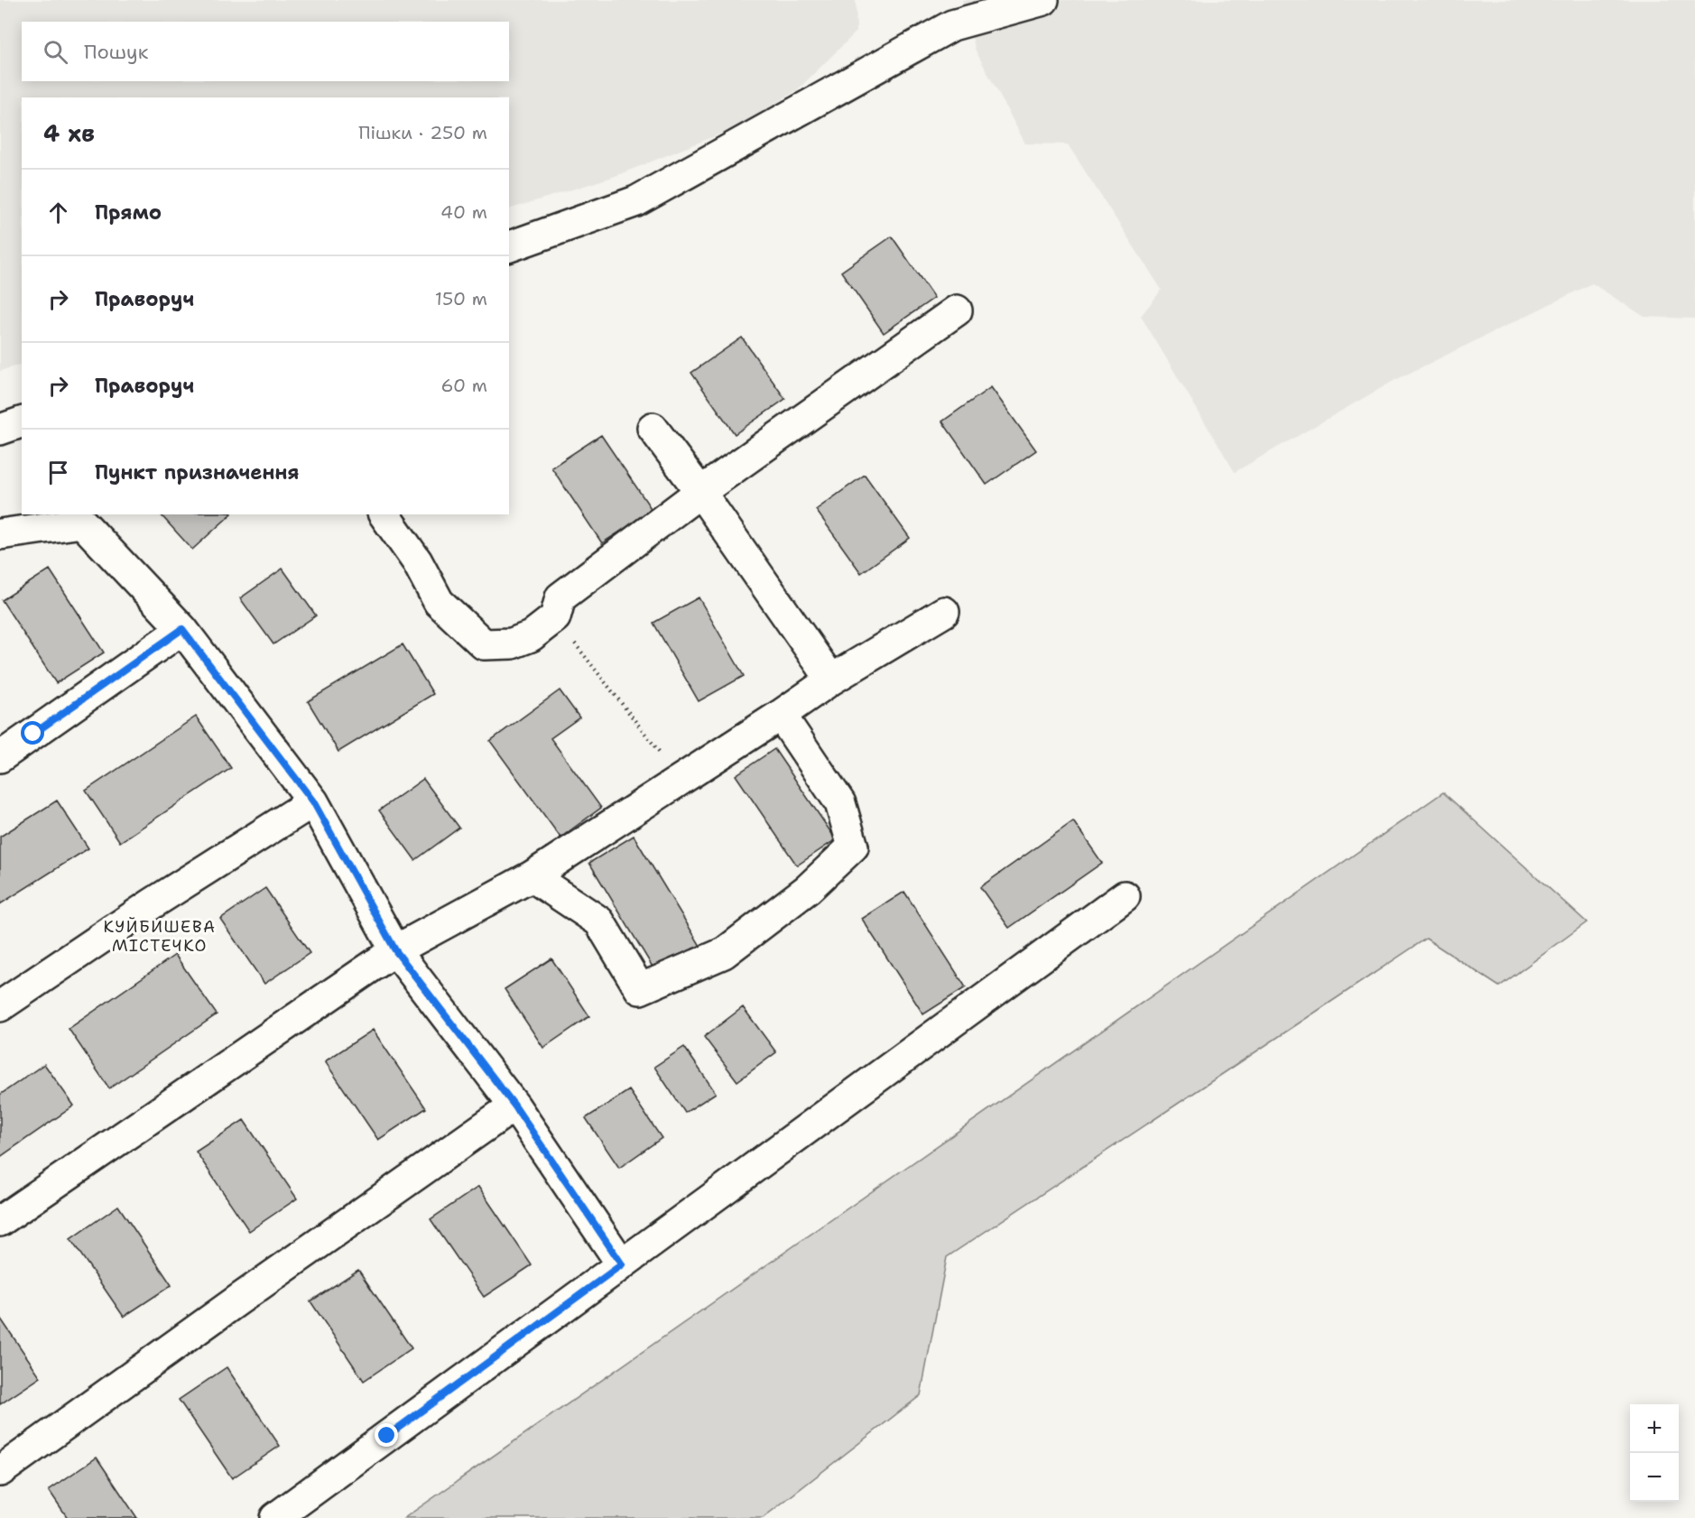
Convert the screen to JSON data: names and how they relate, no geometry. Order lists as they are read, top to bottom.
{
  "districts": ["КУЙБИШЕВА МІСТЕЧКО"],
  "page": {
    "search": "Пошук",
    "heading": ["4 хв", "Пішки · 250 m"],
    "list": [
      ["Прямо", "40 m"],
      ["Праворуч", "150 m"],
      ["Праворуч", "60 m"],
      "Пункт призначення"
    ],
    "map_buttons": ["+", "−"]
  }
}
